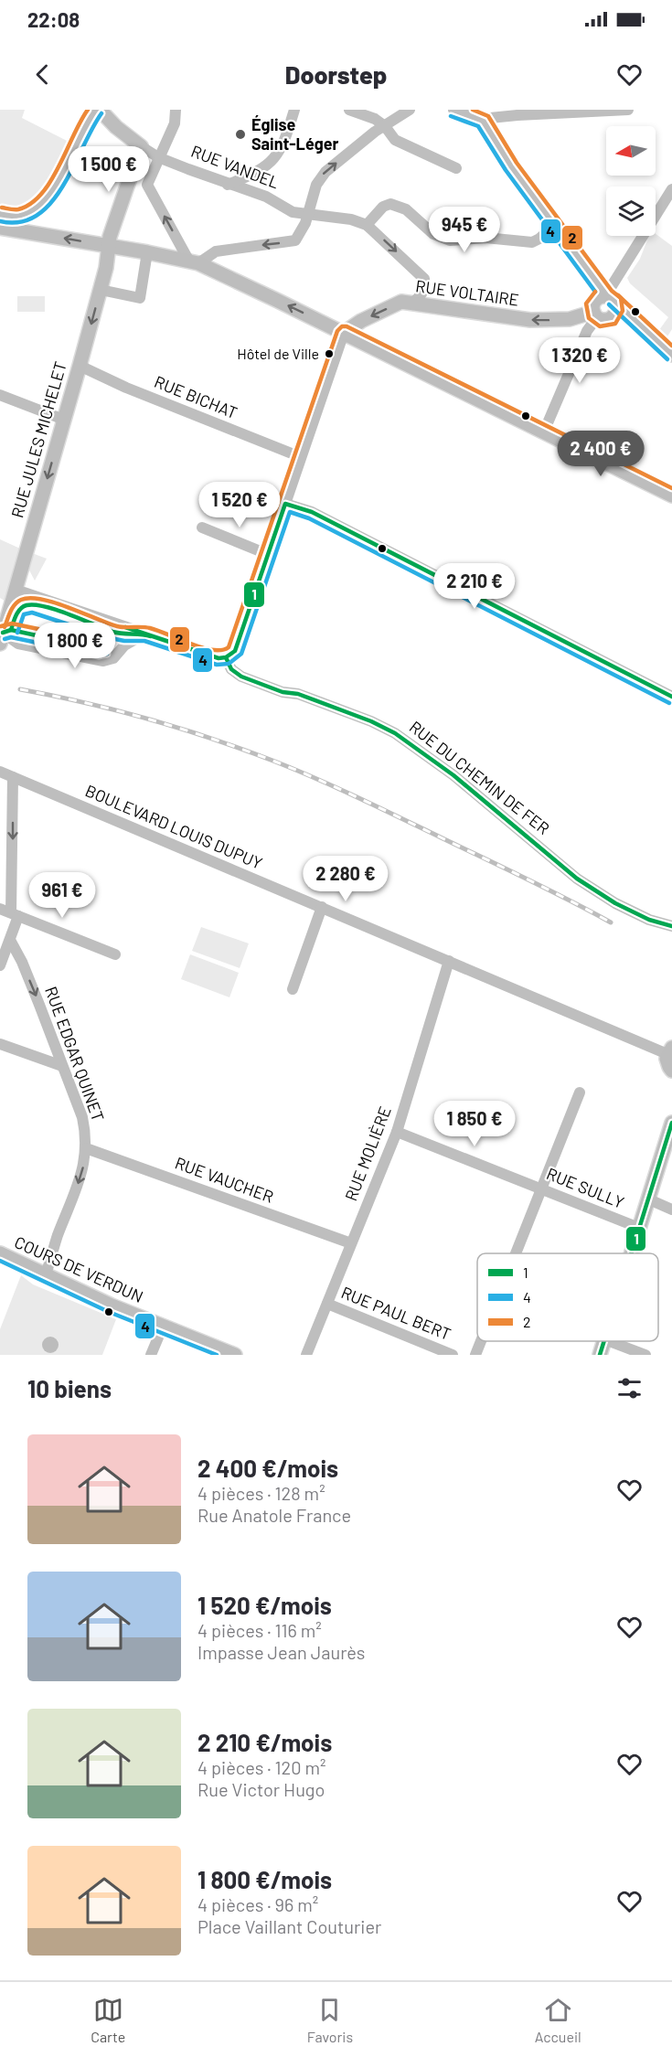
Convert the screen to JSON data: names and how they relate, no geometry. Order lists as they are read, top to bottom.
{
  "streets": {
    "main road": [
      "RUE VANDEL",
      "RUE VOLTAIRE",
      "RUE JULES MICHELET",
      "COURS DE VERDUN"
    ],
    "street": [
      "RUE BICHAT",
      "RUE DU CHEMIN DE FER",
      "BOULEVARD LOUIS DUPUY",
      "RUE EDGAR QUINET",
      "RUE MOLIÈRE",
      "RUE VAUCHER",
      "RUE SULLY",
      "RUE PAUL BERT"
    ]
  },
  "crossings": [
    ["RUE VANDEL", "RUE JULES MICHELET"],
    ["RUE BICHAT", "RUE JULES MICHELET"],
    ["BOULEVARD LOUIS DUPUY", "RUE MOLIÈRE"],
    ["RUE EDGAR QUINET", "RUE VAUCHER"],
    ["RUE EDGAR QUINET", "COURS DE VERDUN"],
    ["RUE MOLIÈRE", "RUE VAUCHER"],
    ["RUE MOLIÈRE", "RUE SULLY"],
    ["RUE MOLIÈRE", "RUE PAUL BERT"]
  ],
  "one_way": ["RUE VOLTAIRE", "RUE JULES MICHELET", "RUE EDGAR QUINET"],
  "places": ["Église Saint-Léger", "Hôtel de Ville"],
  "lines": ["transit line 2", "transit line 4", "transit line 1"],
  "legend": ["1", "4", "2"],
  "north": "left",
  "page": {
    "status": "22:08",
    "header": "Doorstep",
    "price": [
      "1 500 €",
      "945 €",
      "1 320 €",
      "2 400 €",
      "1 520 €",
      "2 210 €",
      "1 800 €",
      "2 280 €",
      "961 €",
      "1 850 €"
    ],
    "heading": "10 biens",
    "list": [
      {
        "name": "2 400 €/mois",
        "note": "4 pièces · 128 m² · Rue Anatole France"
      },
      {
        "name": "1 520 €/mois",
        "note": "4 pièces · 116 m² · Impasse Jean Jaurès"
      },
      {
        "name": "2 210 €/mois",
        "note": "4 pièces · 120 m² · Rue Victor Hugo"
      },
      {
        "name": "1 800 €/mois",
        "note": "4 pièces · 96 m² · Place Vaillant Couturier"
      }
    ],
    "tabs": ["Carte", "Favoris", "Accueil"]
  }
}
